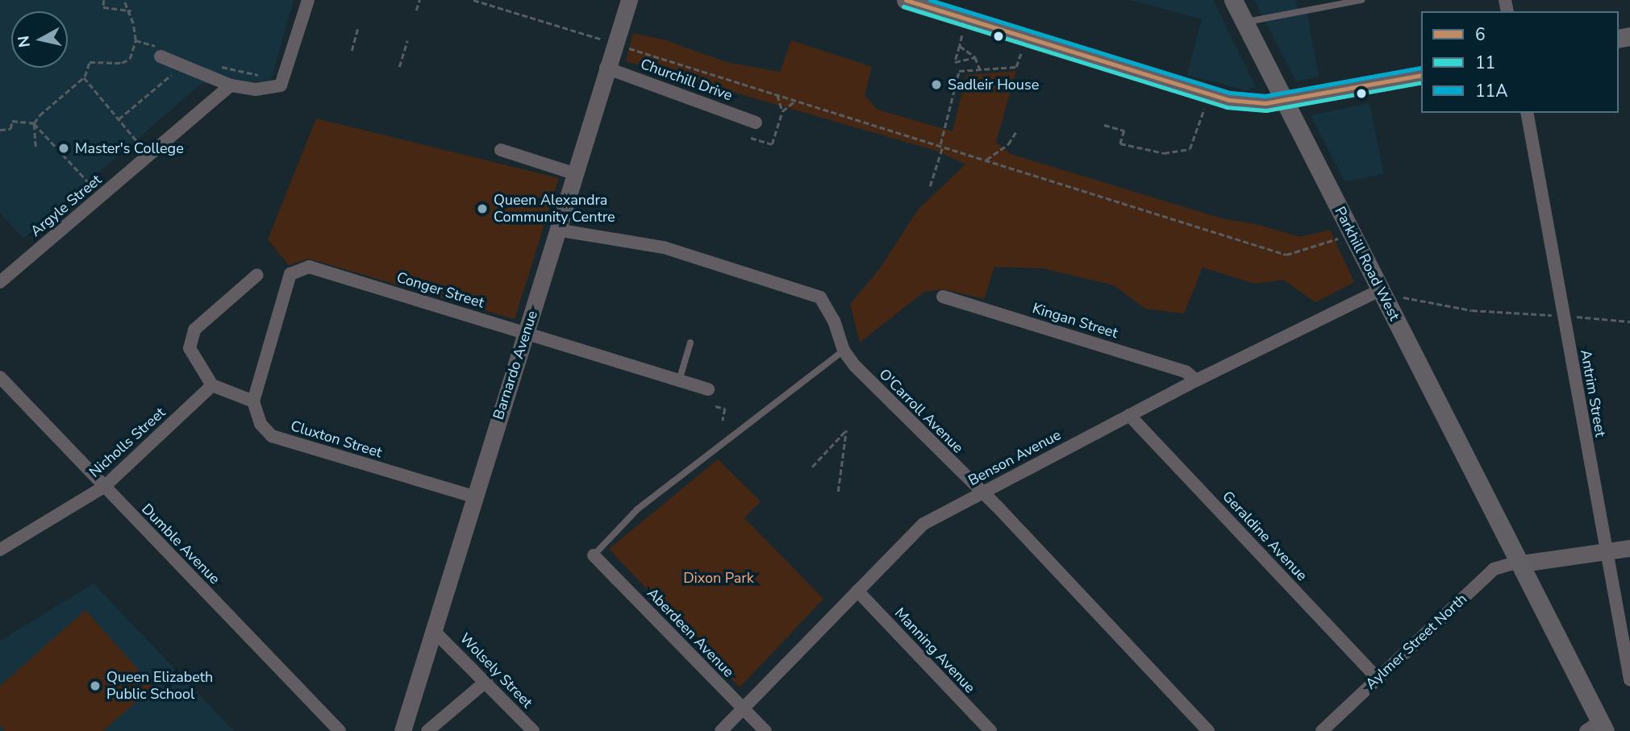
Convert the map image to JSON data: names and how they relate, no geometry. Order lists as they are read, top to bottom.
{
  "streets": {
    "main road": ["Parkhill Road West"],
    "street": [
      "Churchill Drive",
      "Argyle Street",
      "Conger Street",
      "Kingan Street",
      "Barnardo Avenue",
      "Antrim Street",
      "O'Carroll Avenue",
      "Cluxton Street",
      "Nicholls Street",
      "Benson Avenue",
      "Geraldine Avenue",
      "Dumble Avenue",
      "Aberdeen Avenue",
      "Aylmer Street North",
      "Manning Avenue",
      "Wolsely Street"
    ]
  },
  "crossings": [
    ["Churchill Drive", "Barnardo Avenue"],
    ["Parkhill Road West", "Benson Avenue"],
    ["Parkhill Road West", "Aylmer Street North"],
    ["Conger Street", "Barnardo Avenue"],
    ["Conger Street", "Cluxton Street"],
    ["Kingan Street", "Benson Avenue"],
    ["Barnardo Avenue", "O'Carroll Avenue"],
    ["Barnardo Avenue", "Cluxton Street"],
    ["Barnardo Avenue", "Wolsely Street"],
    ["Antrim Street", "Aylmer Street North"],
    ["O'Carroll Avenue", "Benson Avenue"],
    ["Nicholls Street", "Dumble Avenue"],
    ["Benson Avenue", "Geraldine Avenue"],
    ["Benson Avenue", "Aberdeen Avenue"],
    ["Benson Avenue", "Manning Avenue"],
    ["Geraldine Avenue", "Aylmer Street North"]
  ],
  "parks": ["Dixon Park"],
  "places": [
    "Sadleir House",
    "Master's College",
    "Queen Alexandra Community Centre",
    "Queen Elizabeth Public School"
  ],
  "lines": ["transit line 6", "transit line 11A", "transit line 11"],
  "legend": ["6", "11", "11A"],
  "north": "left"
}
